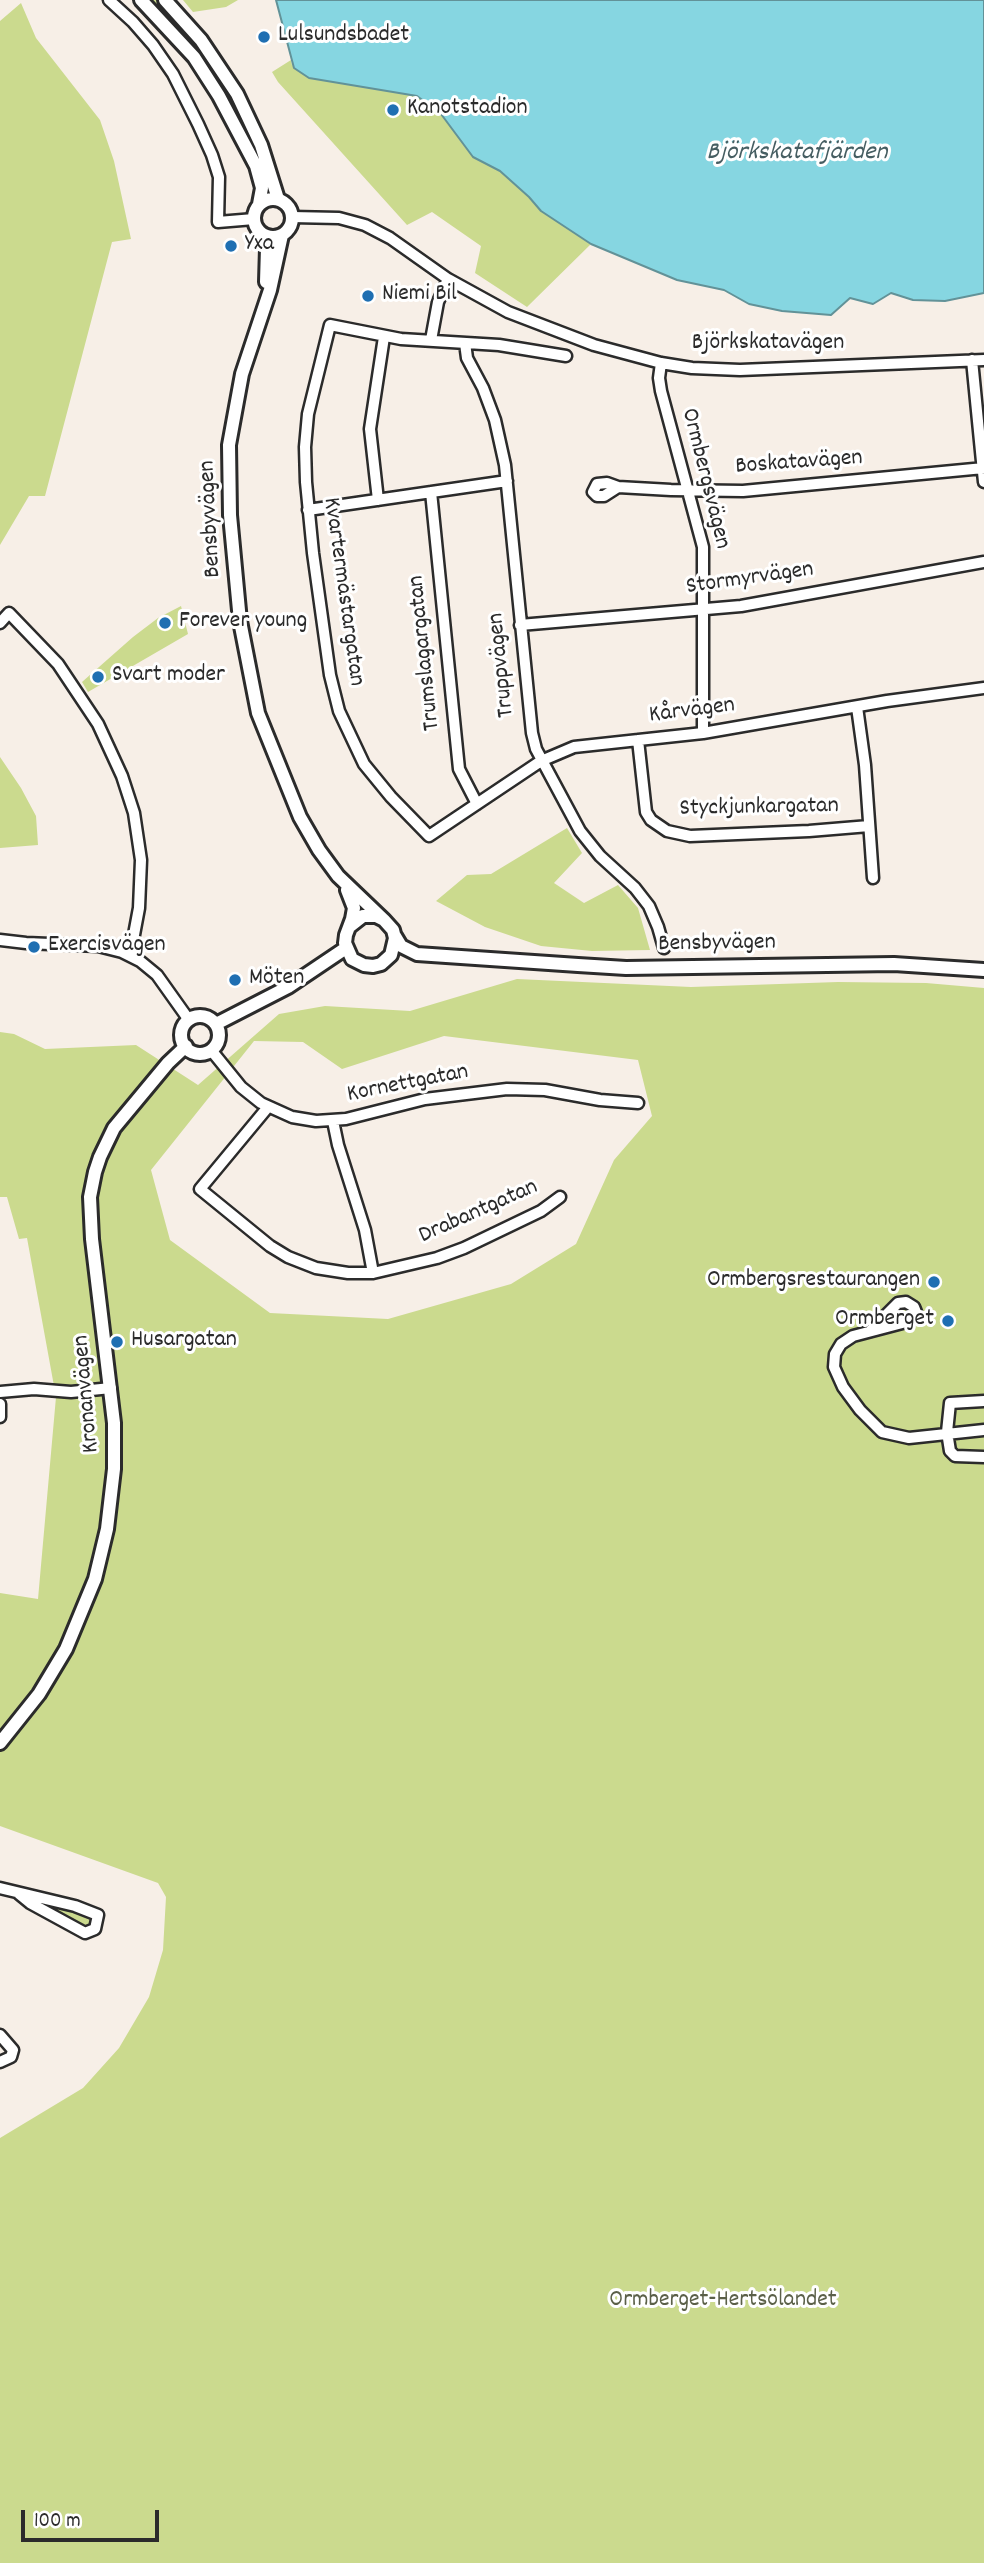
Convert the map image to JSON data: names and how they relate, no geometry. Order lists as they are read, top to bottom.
{
  "streets": {
    "main road": ["Bensbyvägen", "Kronanvägen"],
    "street": [
      "Björkskatavägen",
      "Boskatavägen",
      "Ormbergsvägen",
      "Stormyrvägen",
      "Kvartermästargatan",
      "Trumslagargatan",
      "Truppvägen",
      "Kårvägen",
      "Styckjunkargatan",
      "Kornettgatan",
      "Drabantgatan"
    ]
  },
  "crossings": [
    ["Björkskatavägen", "Ormbergsvägen"],
    ["Björkskatavägen", "Bensbyvägen"],
    ["Boskatavägen", "Ormbergsvägen"],
    ["Ormbergsvägen", "Stormyrvägen"],
    ["Ormbergsvägen", "Kårvägen"],
    ["Stormyrvägen", "Truppvägen"],
    ["Kvartermästargatan", "Kårvägen"],
    ["Trumslagargatan", "Kårvägen"],
    ["Truppvägen", "Kårvägen"],
    ["Kårvägen", "Styckjunkargatan"],
    ["Kornettgatan", "Drabantgatan"],
    ["Kornettgatan", "Kronanvägen"]
  ],
  "water": ["Björkskatafjärden"],
  "parks": ["Ormberget-Hertsölandet"],
  "places": [
    "Lulsundsbadet",
    "Kanotstadion",
    "Yxa",
    "Niemi Bil",
    "Forever young",
    "Svart moder",
    "Exercisvägen",
    "Möten",
    "Ormbergsrestaurangen",
    "Ormberget",
    "Husargatan"
  ],
  "scale_bar": "100 m"
}
